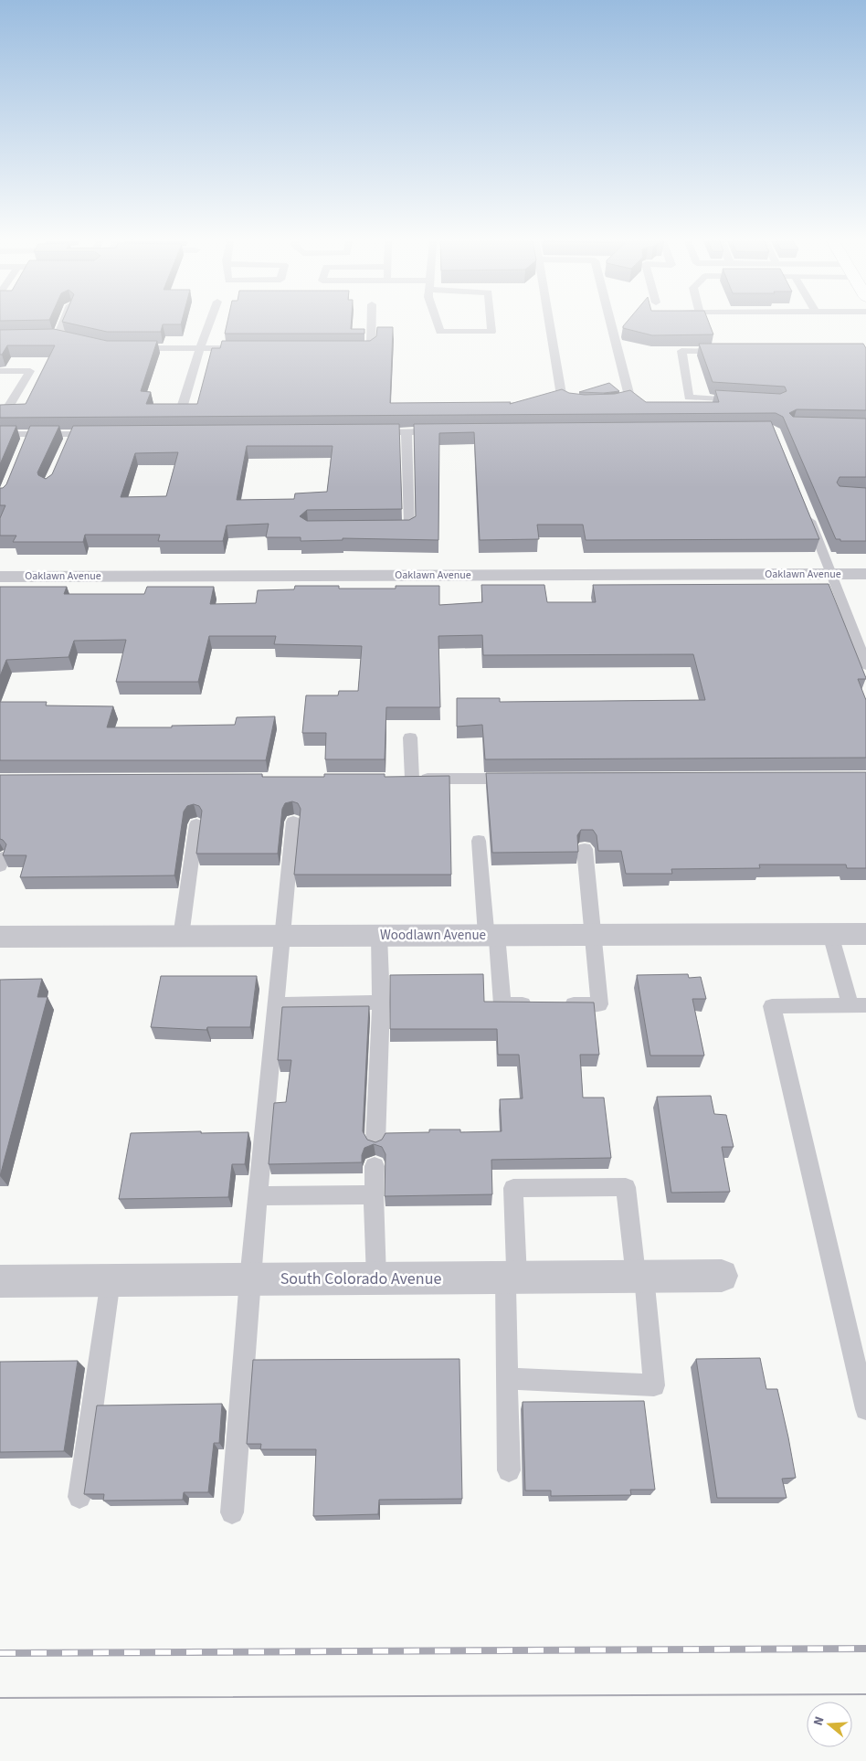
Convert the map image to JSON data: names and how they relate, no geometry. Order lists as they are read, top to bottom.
{
  "streets": {
    "street": ["Oaklawn Avenue", "Woodlawn Avenue", "South Colorado Avenue"]
  },
  "north": "left"
}
